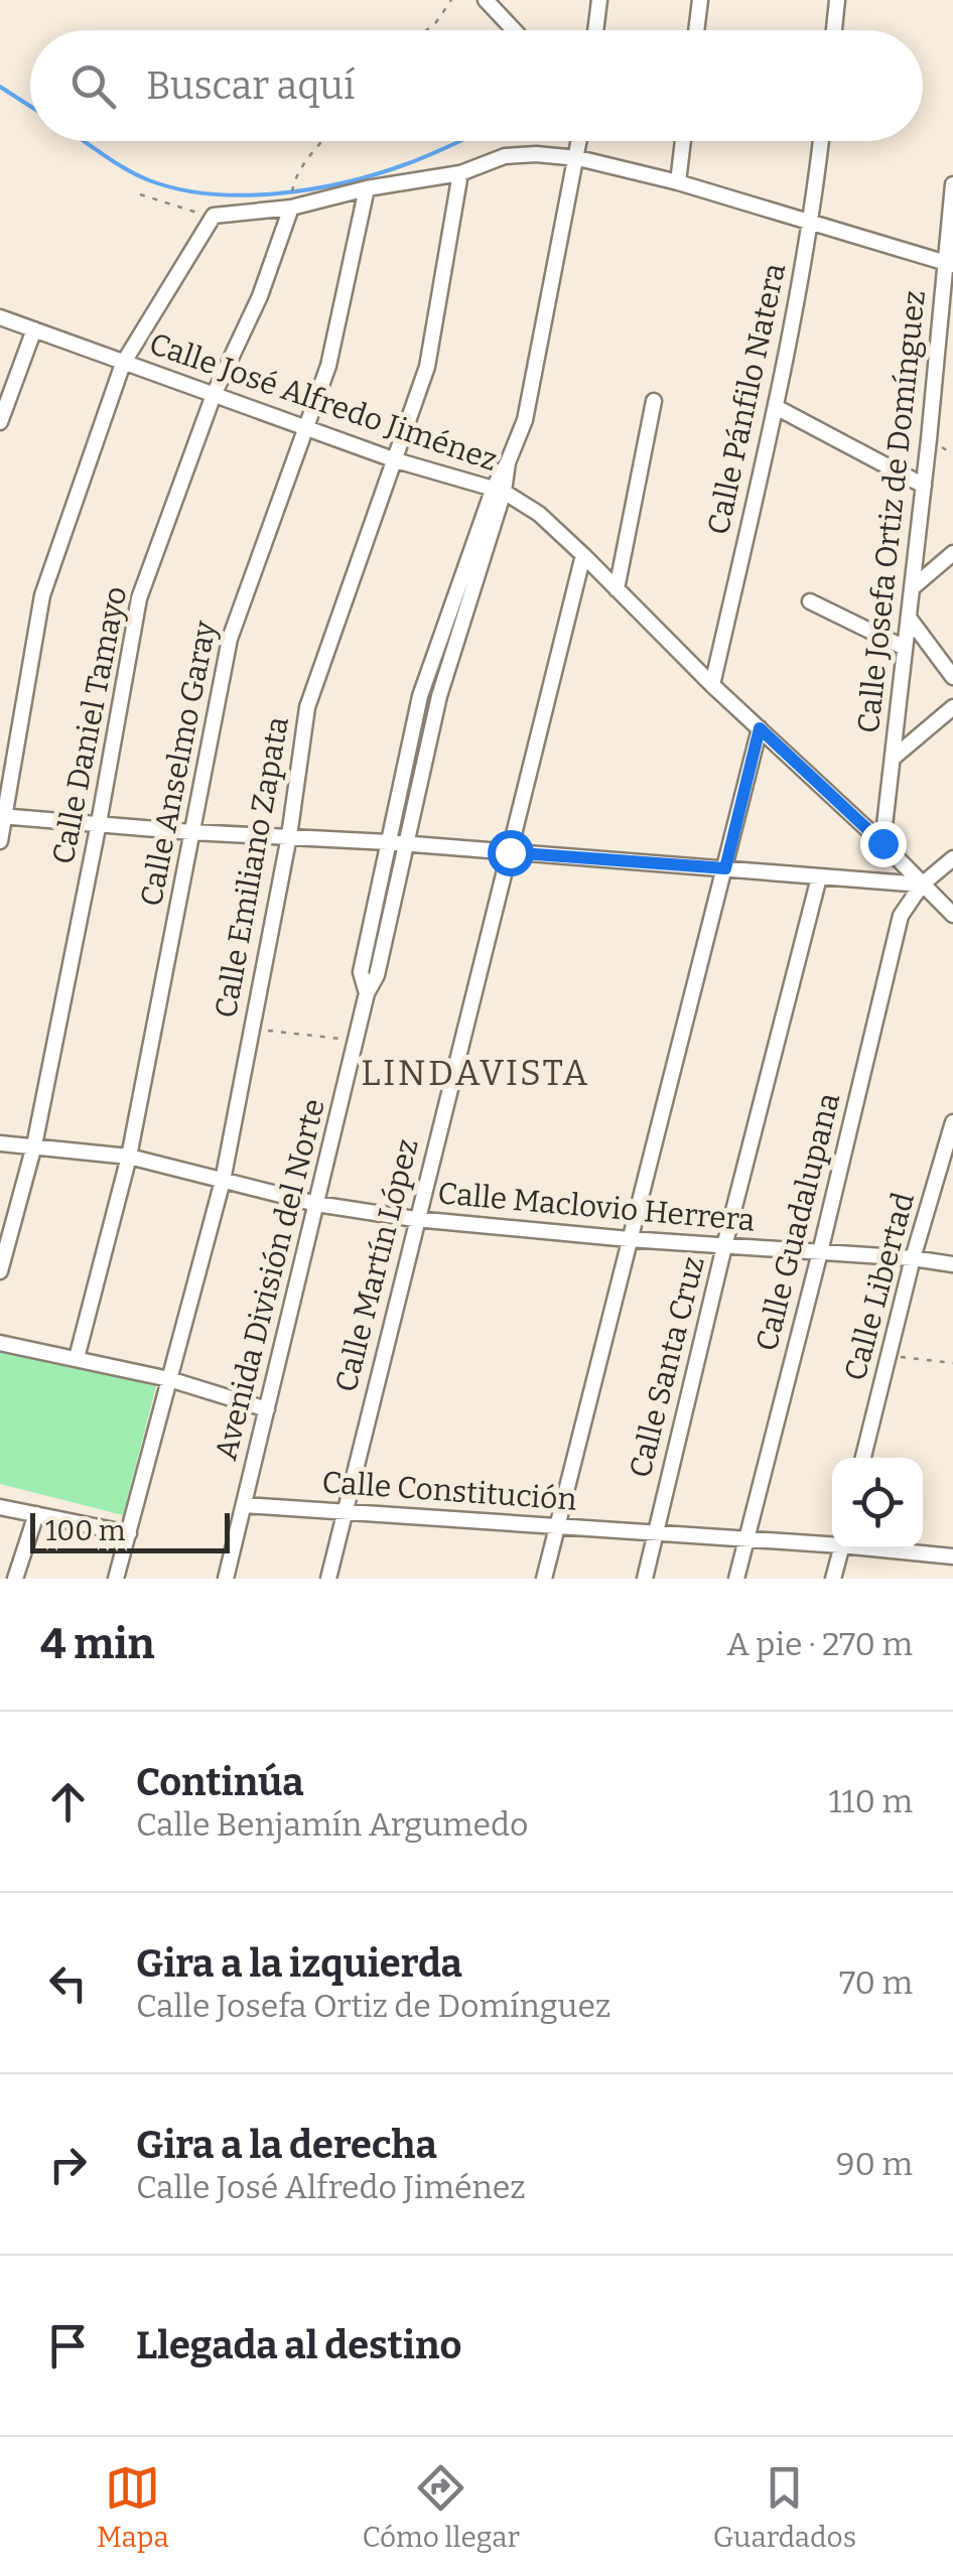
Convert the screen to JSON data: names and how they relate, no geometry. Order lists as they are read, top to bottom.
{
  "streets": {
    "street": [
      "Calle Pánfilo Natera",
      "Calle José Alfredo Jiménez",
      "Calle Josefa Ortiz de Domínguez",
      "Calle Daniel Tamayo",
      "Calle Anselmo Garay",
      "Calle Emiliano Zapata",
      "Calle Maclovio Herrera",
      "Calle Guadalupana",
      "Calle Martín López",
      "Avenida División del Norte",
      "Calle Libertad",
      "Calle Santa Cruz",
      "Calle Constitución"
    ]
  },
  "crossings": [
    ["Calle Pánfilo Natera", "Calle José Alfredo Jiménez"],
    ["Calle José Alfredo Jiménez", "Calle Josefa Ortiz de Domínguez"],
    ["Calle José Alfredo Jiménez", "Calle Daniel Tamayo"],
    ["Calle José Alfredo Jiménez", "Calle Anselmo Garay"],
    ["Calle José Alfredo Jiménez", "Calle Emiliano Zapata"],
    ["Calle José Alfredo Jiménez", "Calle Guadalupana"],
    ["Calle José Alfredo Jiménez", "Calle Martín López"],
    ["Calle José Alfredo Jiménez", "Avenida División del Norte"],
    ["Calle Daniel Tamayo", "Calle Maclovio Herrera"],
    ["Calle Anselmo Garay", "Calle Maclovio Herrera"],
    ["Calle Emiliano Zapata", "Calle Maclovio Herrera"],
    ["Calle Maclovio Herrera", "Calle Guadalupana"],
    ["Calle Maclovio Herrera", "Calle Martín López"],
    ["Calle Maclovio Herrera", "Avenida División del Norte"],
    ["Calle Maclovio Herrera", "Calle Libertad"],
    ["Calle Maclovio Herrera", "Calle Santa Cruz"],
    ["Calle Guadalupana", "Calle Constitución"],
    ["Calle Martín López", "Calle Constitución"],
    ["Avenida División del Norte", "Calle Constitución"],
    ["Calle Santa Cruz", "Calle Constitución"]
  ],
  "districts": ["LINDAVISTA"],
  "scale_bar": "100 m",
  "page": {
    "search": "Buscar aquí",
    "scale": "100 m",
    "heading": ["4 min", "A pie · 270 m"],
    "list": [
      ["Continúa", "Calle Benjamín Argumedo", "110 m"],
      ["Gira a la izquierda", "Calle Josefa Ortiz de Domínguez", "70 m"],
      ["Gira a la derecha", "Calle José Alfredo Jiménez", "90 m"],
      "Llegada al destino"
    ],
    "nav": ["Mapa", "Cómo llegar", "Guardados"]
  }
}
